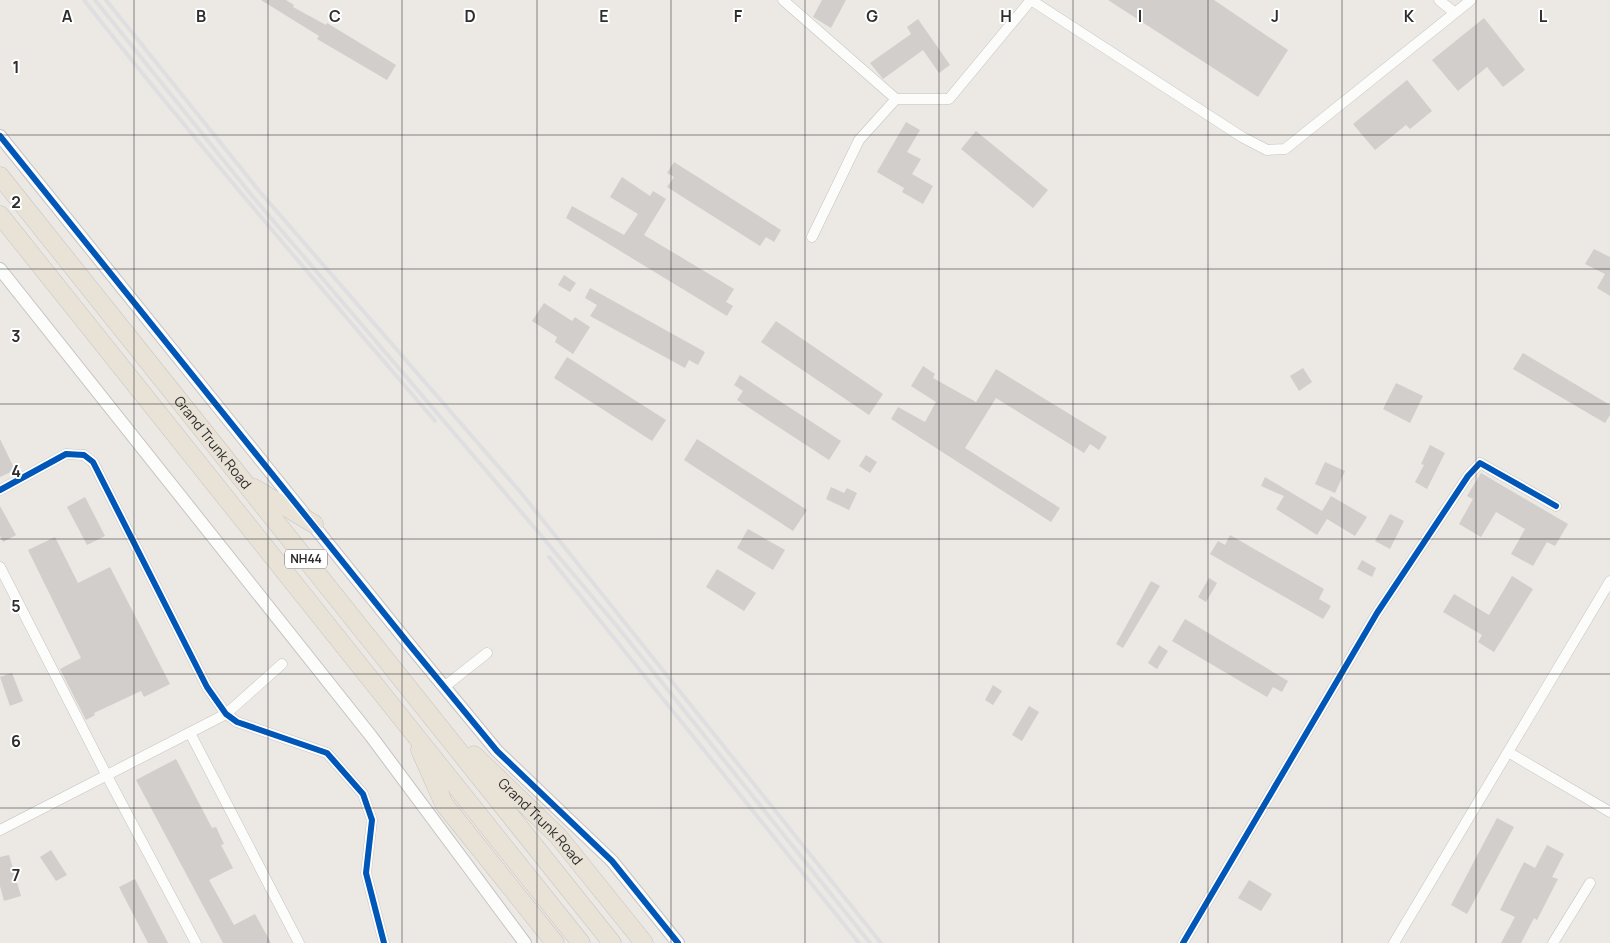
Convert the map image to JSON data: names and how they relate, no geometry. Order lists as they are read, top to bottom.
{
  "streets": {
    "highway": ["Grand Trunk Road", "NH44"]
  },
  "grid": {
    "columns": [
      "A",
      "B",
      "C",
      "D",
      "E",
      "F",
      "G",
      "H",
      "I",
      "J",
      "K",
      "L"
    ],
    "rows": [
      "1",
      "2",
      "3",
      "4",
      "5",
      "6",
      "7"
    ]
  }
}
